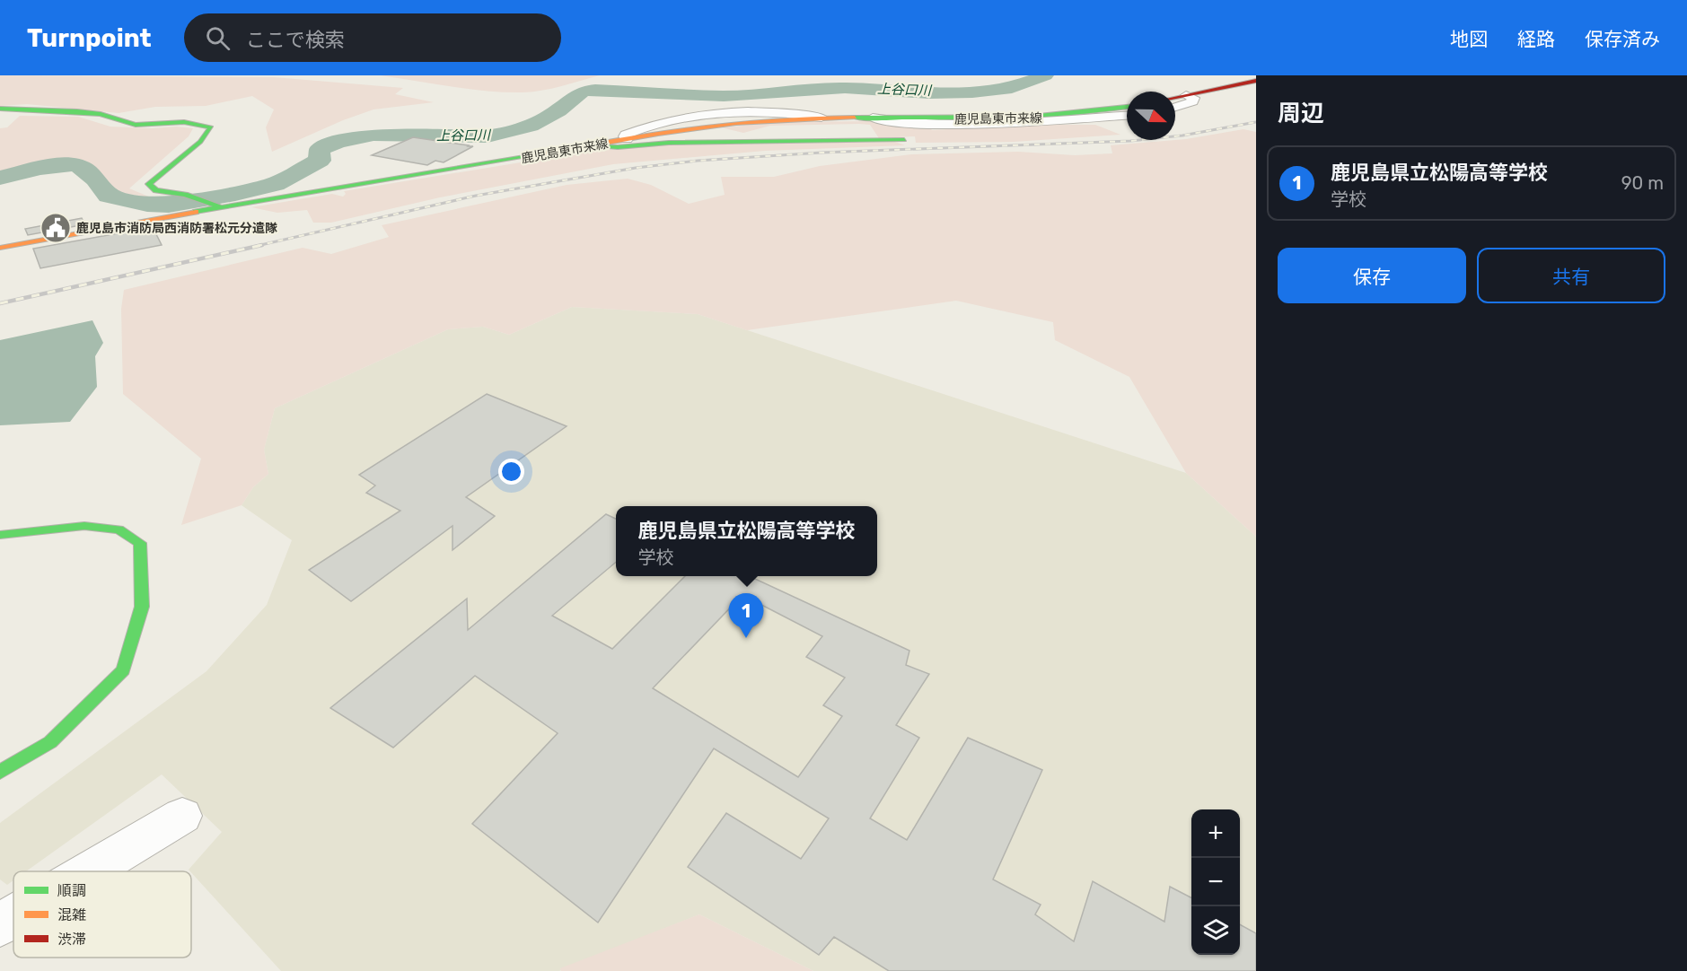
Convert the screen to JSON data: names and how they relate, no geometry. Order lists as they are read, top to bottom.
{
  "streets": {
    "main road": ["鹿児島東市来線"]
  },
  "water": ["上谷口川"],
  "places": {
    "public building": ["鹿児島市消防局西消防署松元分遣隊"]
  },
  "legend": ["順調", "混雑", "渋滞"],
  "north": "right",
  "page": {
    "header": "Turnpoint",
    "search": "ここで検索",
    "nav": ["地図", "経路", "保存済み"],
    "heading": "周辺",
    "list": [
      {
        "mark": "1",
        "name": "鹿児島県立松陽高等学校",
        "note": "学校",
        "value": "90 m"
      }
    ],
    "buttons": ["保存", "共有"],
    "popup": ["鹿児島県立松陽高等学校", "学校"],
    "pins": "1",
    "map_buttons": ["+", "−"]
  }
}
